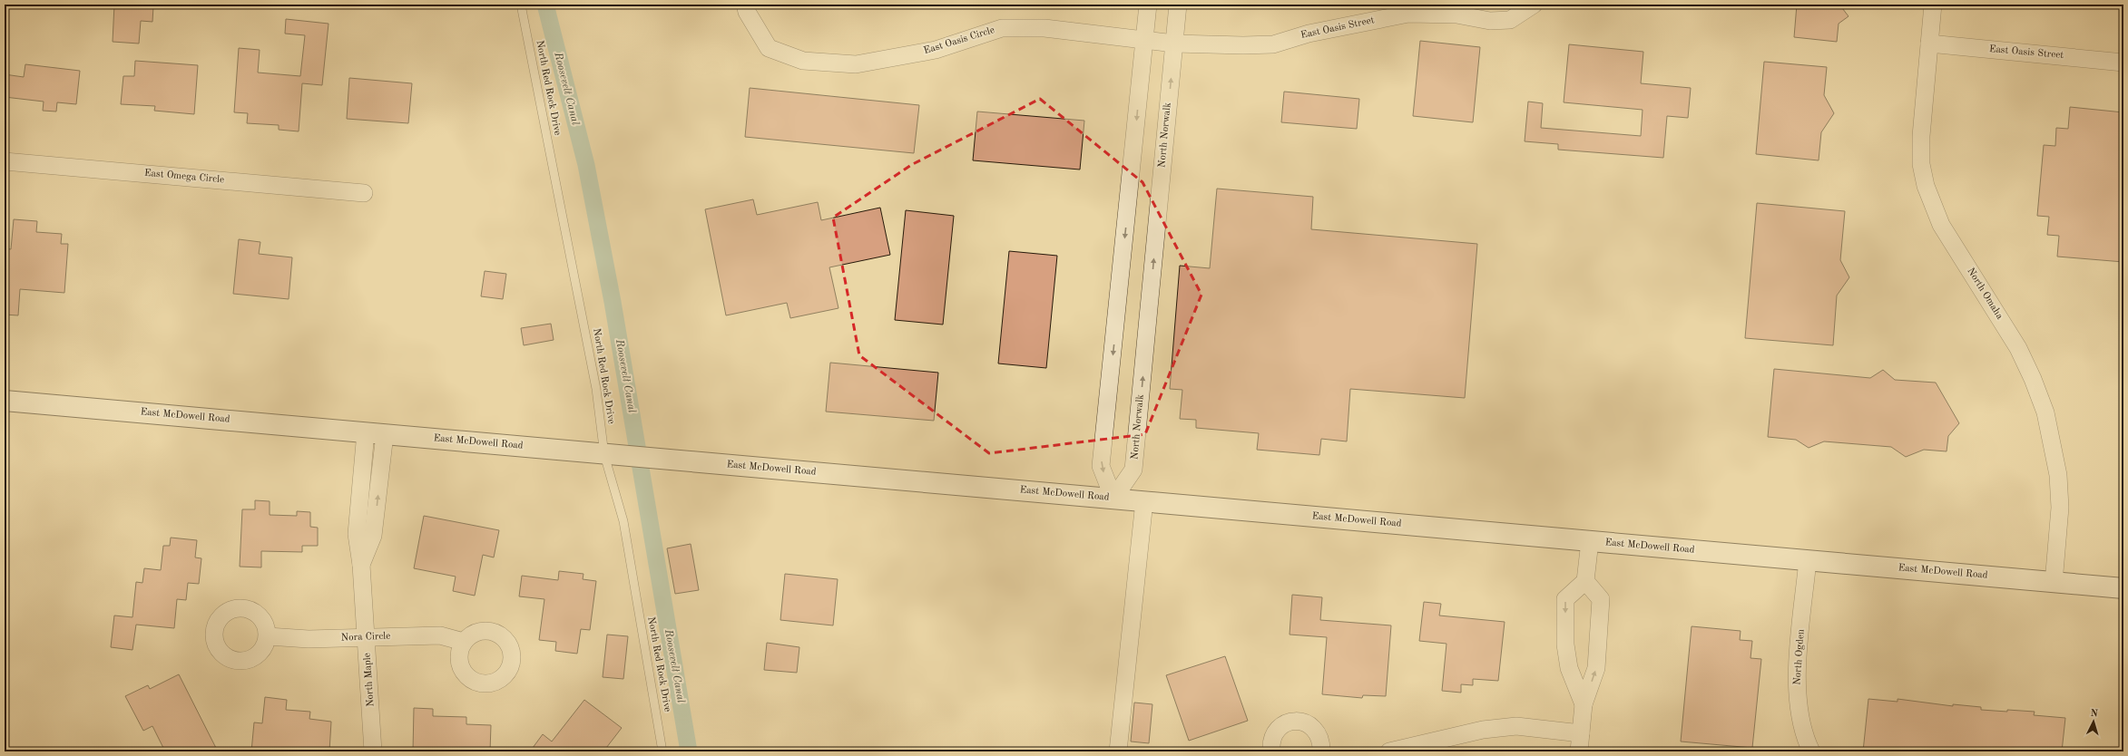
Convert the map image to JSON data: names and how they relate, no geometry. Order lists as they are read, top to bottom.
{
  "streets": {
    "main road": ["East McDowell Road"],
    "street": [
      "East Oasis Street",
      "East Oasis Circle",
      "North Norwalk",
      "East Omega Circle",
      "North Omaha",
      "Nora Circle",
      "North Ogden",
      "North Maple"
    ],
    "lane": ["North Red Rock Drive"]
  },
  "crossings": [
    ["East Oasis Street", "East Oasis Circle"],
    ["East Oasis Street", "North Norwalk"],
    ["East Oasis Street", "North Omaha"],
    ["East Oasis Circle", "North Norwalk"],
    ["North Red Rock Drive", "East McDowell Road"],
    ["North Norwalk", "East McDowell Road"],
    ["North Omaha", "East McDowell Road"],
    ["East McDowell Road", "North Ogden"],
    ["East McDowell Road", "North Maple"],
    ["Nora Circle", "North Maple"]
  ],
  "water": ["Roosevelt Canal"],
  "north": "top"
}
